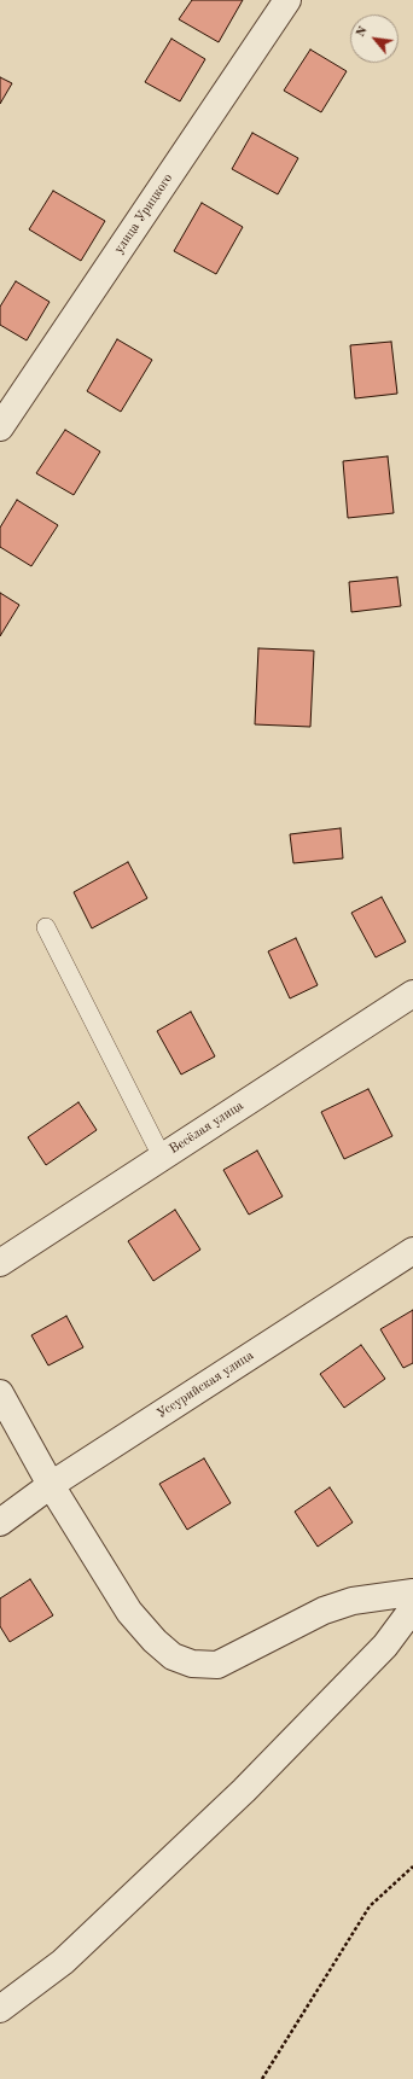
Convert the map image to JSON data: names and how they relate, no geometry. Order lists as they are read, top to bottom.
{
  "streets": {
    "street": ["улица Урицкого", "Весёлая улица", "Уссурийская улица"]
  },
  "north": "top left"
}
